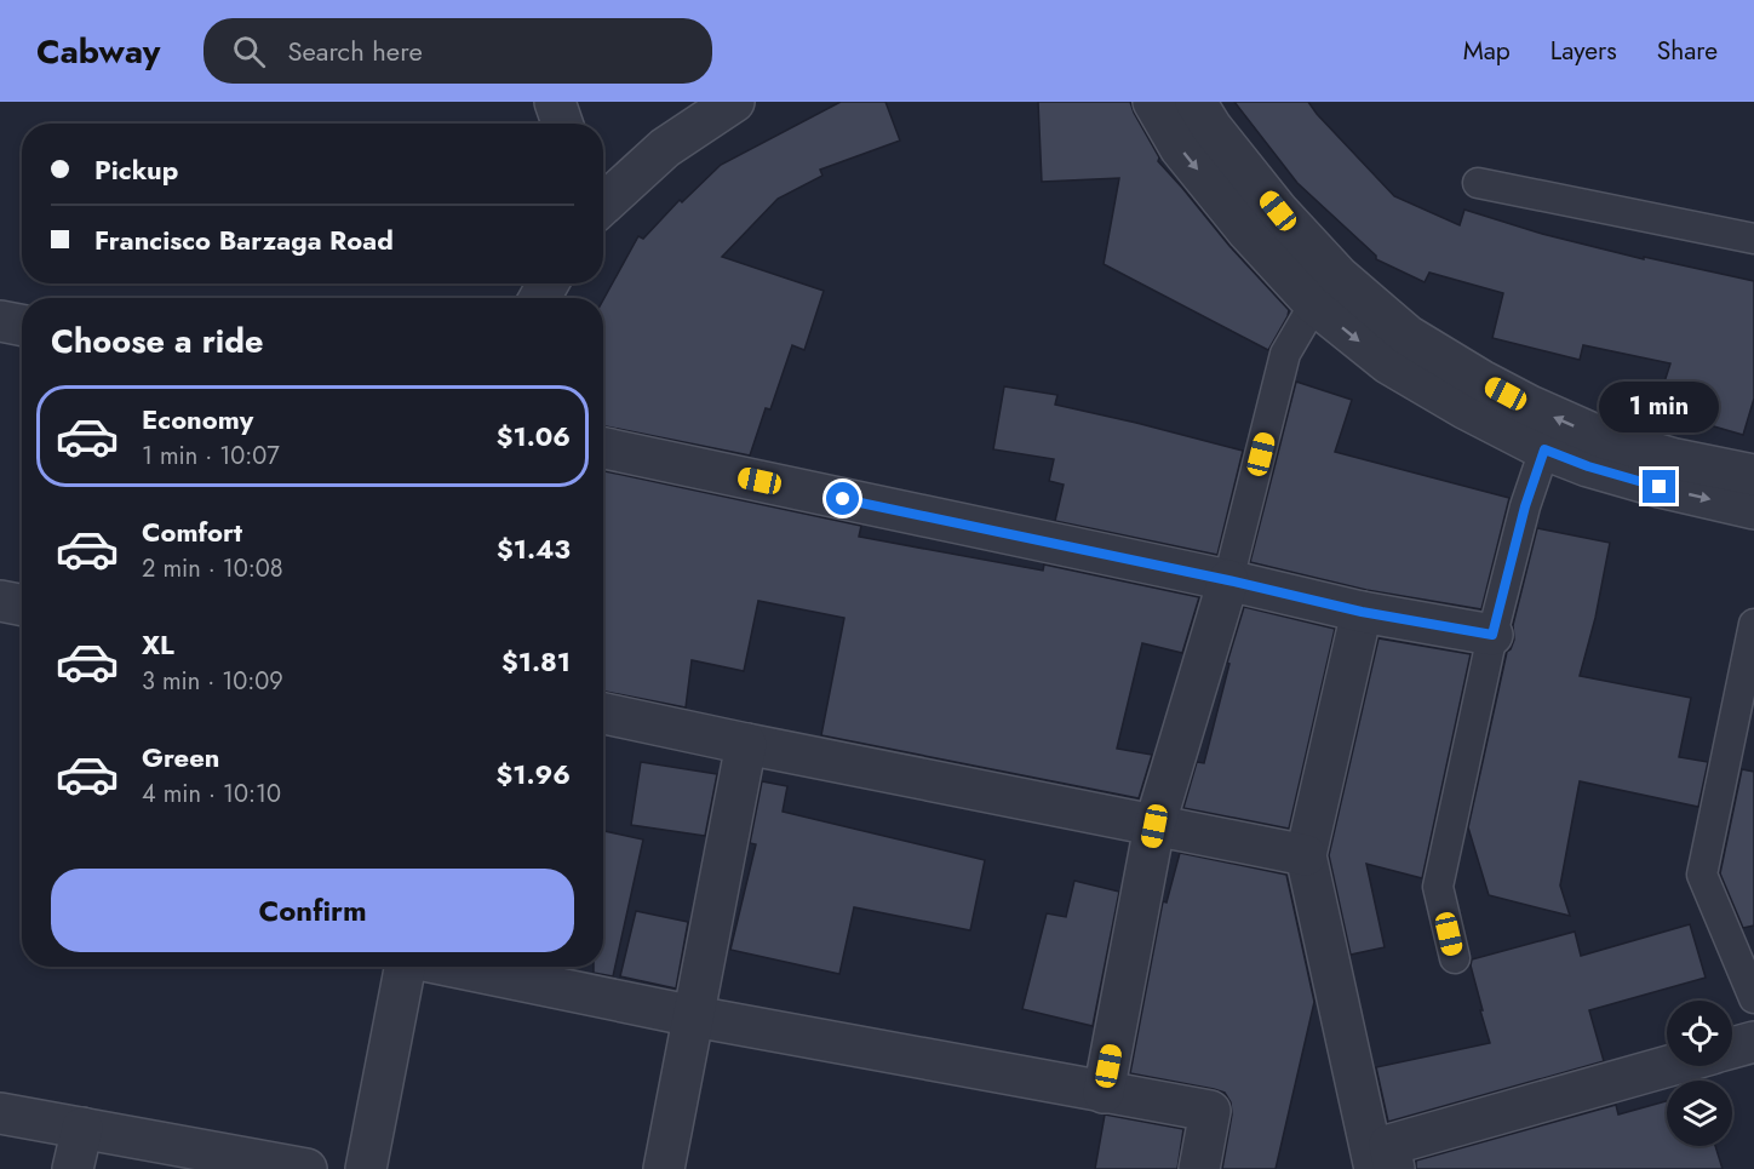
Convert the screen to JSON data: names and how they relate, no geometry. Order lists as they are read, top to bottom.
{
  "page": {
    "header": "Cabway",
    "search": "Search here",
    "nav": ["Map", "Layers", "Share"],
    "banner": ["Pickup", "Francisco Barzaga Road"],
    "heading": "Choose a ride",
    "bubble": "1 min",
    "list": [
      {
        "name": "Economy",
        "note": "1 min · 10:07",
        "value": "$1.06"
      },
      {
        "name": "Comfort",
        "note": "2 min · 10:08",
        "value": "$1.43"
      },
      {
        "name": "XL",
        "note": "3 min · 10:09",
        "value": "$1.81"
      },
      {
        "name": "Green",
        "note": "4 min · 10:10",
        "value": "$1.96"
      }
    ],
    "buttons": "Confirm"
  }
}
